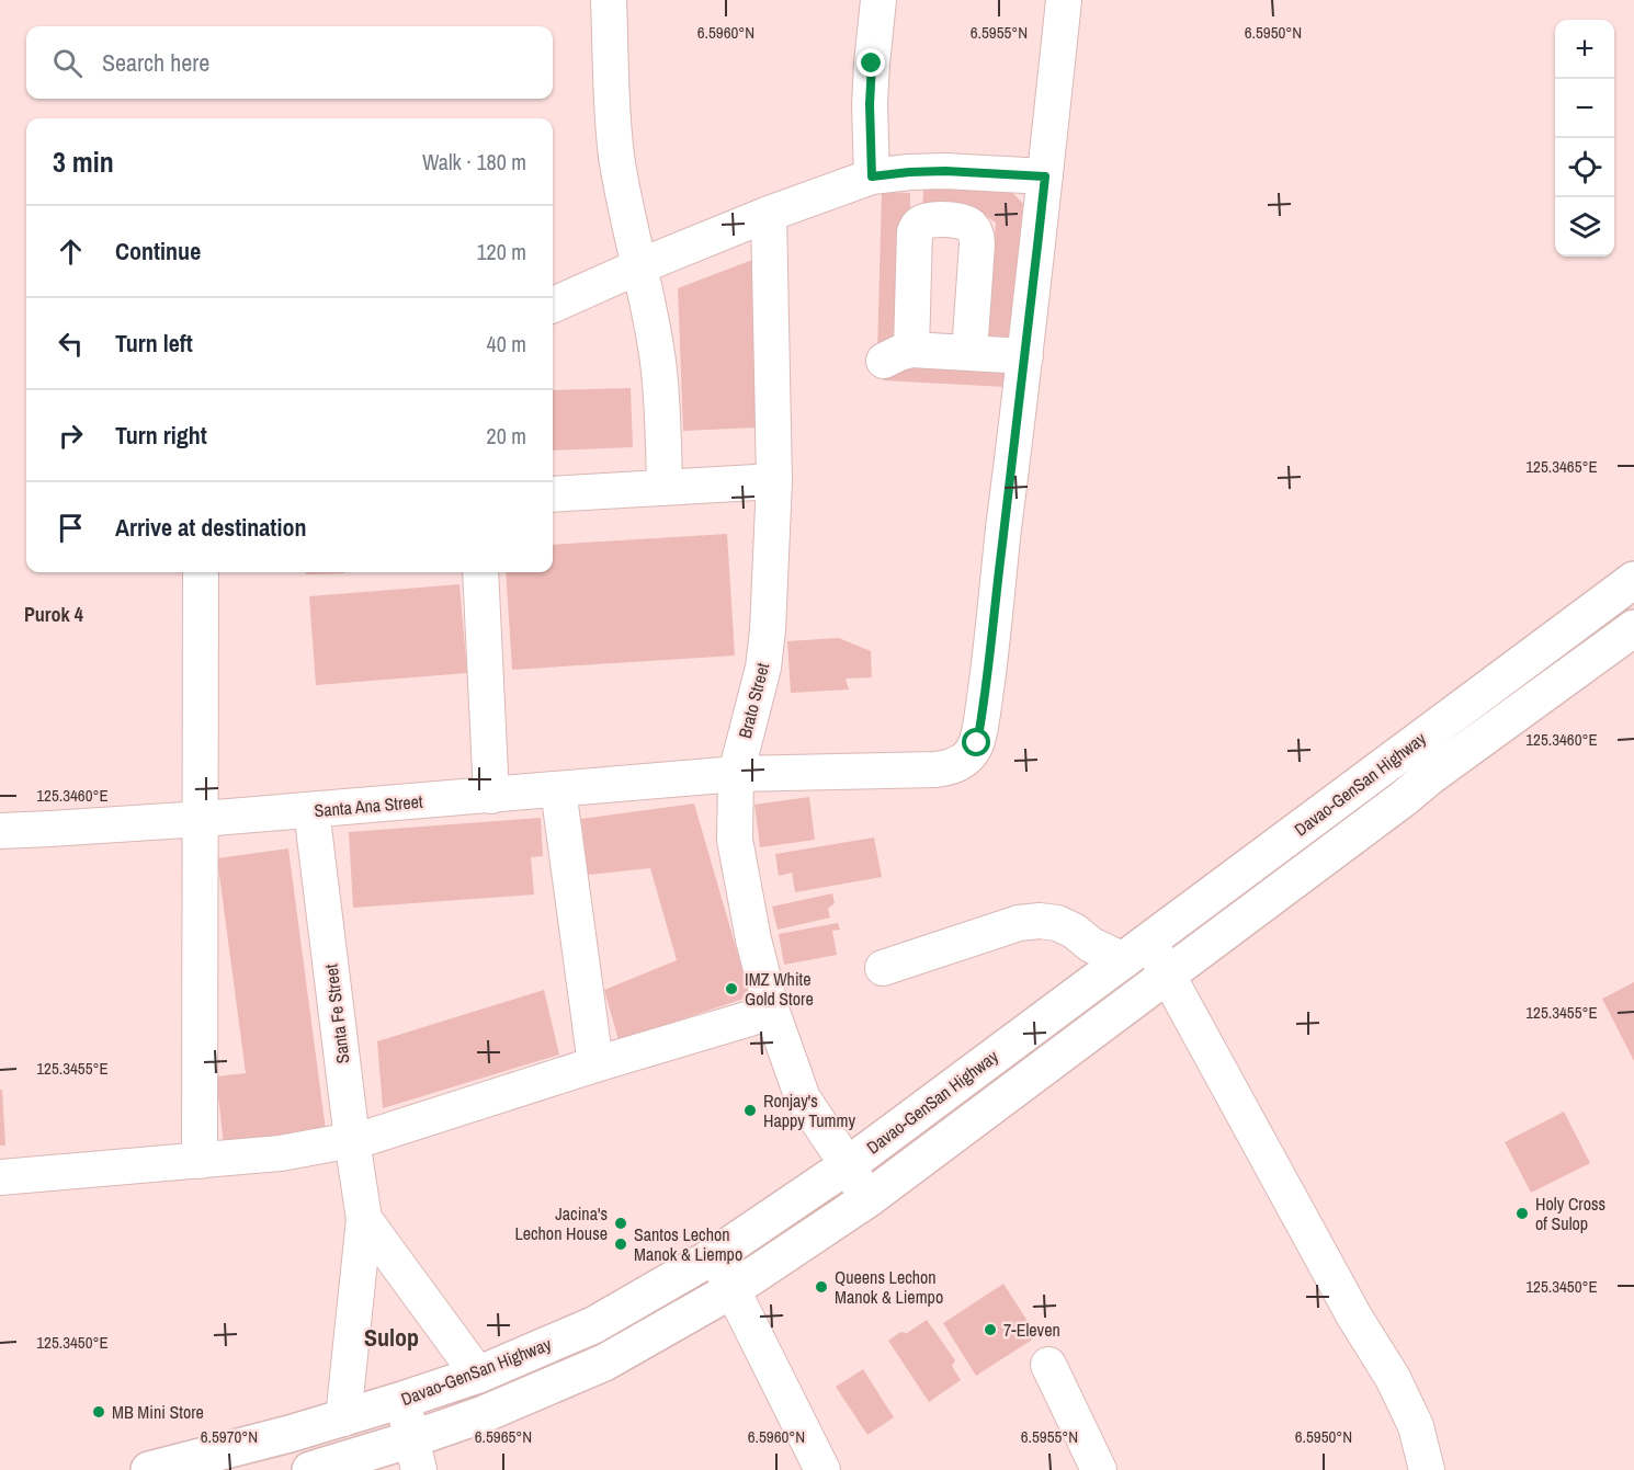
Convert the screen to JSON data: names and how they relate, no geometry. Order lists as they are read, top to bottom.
{
  "streets": {
    "highway": ["Davao-GenSan Highway"],
    "street": ["Brato Street", "Santa Ana Street", "Santa Fe Street"]
  },
  "crossings": [
    ["Brato Street", "Davao-GenSan Highway"],
    ["Brato Street", "Santa Ana Street"],
    ["Davao-GenSan Highway", "Santa Fe Street"],
    ["Santa Ana Street", "Santa Fe Street"]
  ],
  "districts": ["Purok 4", "Sulop"],
  "places": [
    "IMZ White Gold Store",
    "Ronjay's Happy Tummy",
    "Holy Cross of Sulop",
    "Jacina's Lechon House",
    "Santos Lechon Manok & Liempo",
    "Queens Lechon Manok & Liempo",
    "7-Eleven",
    "MB Mini Store"
  ],
  "page": {
    "map_buttons": ["+", "−"],
    "search": "Search here",
    "heading": ["3 min", "Walk · 180 m"],
    "list": [
      ["Continue", "120 m"],
      ["Turn left", "40 m"],
      ["Turn right", "20 m"],
      "Arrive at destination"
    ]
  },
  "coordinates": [
    "6.5960°N",
    "6.5955°N",
    "6.5950°N",
    "125.3465°E",
    "125.3460°E",
    "125.3455°E",
    "125.3450°E",
    "6.5970°N",
    "6.5965°N"
  ]
}
